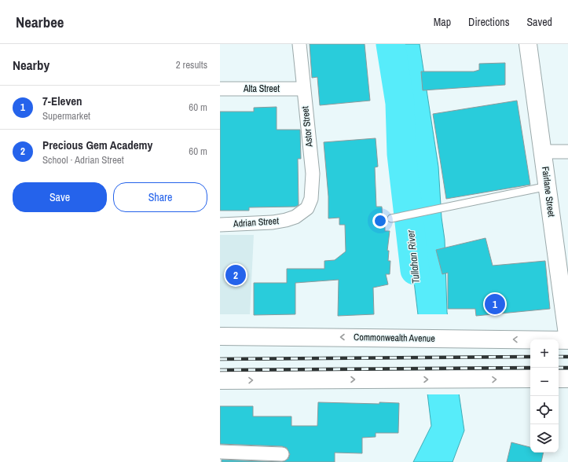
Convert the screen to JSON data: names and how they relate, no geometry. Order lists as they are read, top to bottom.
{
  "streets": {
    "main road": ["Fairlane Street", "Commonwealth Avenue"],
    "street": ["Alta Street", "Astor Street", "Adrian Street"]
  },
  "crossings": [
    ["Alta Street", "Astor Street"],
    ["Astor Street", "Adrian Street"],
    ["Fairlane Street", "Commonwealth Avenue"]
  ],
  "water": ["Tullahan River"],
  "page": {
    "header": "Nearbee",
    "nav": ["Map", "Directions", "Saved"],
    "heading": ["Nearby", "2 results"],
    "list": [
      {
        "mark": "1",
        "name": "7-Eleven",
        "note": "Supermarket",
        "value": "60 m"
      },
      {
        "mark": "2",
        "name": "Precious Gem Academy",
        "note": "School · Adrian Street",
        "value": "60 m"
      }
    ],
    "buttons": ["Save", "Share"],
    "pins": ["2", "1"],
    "map_buttons": ["+", "−"]
  }
}
